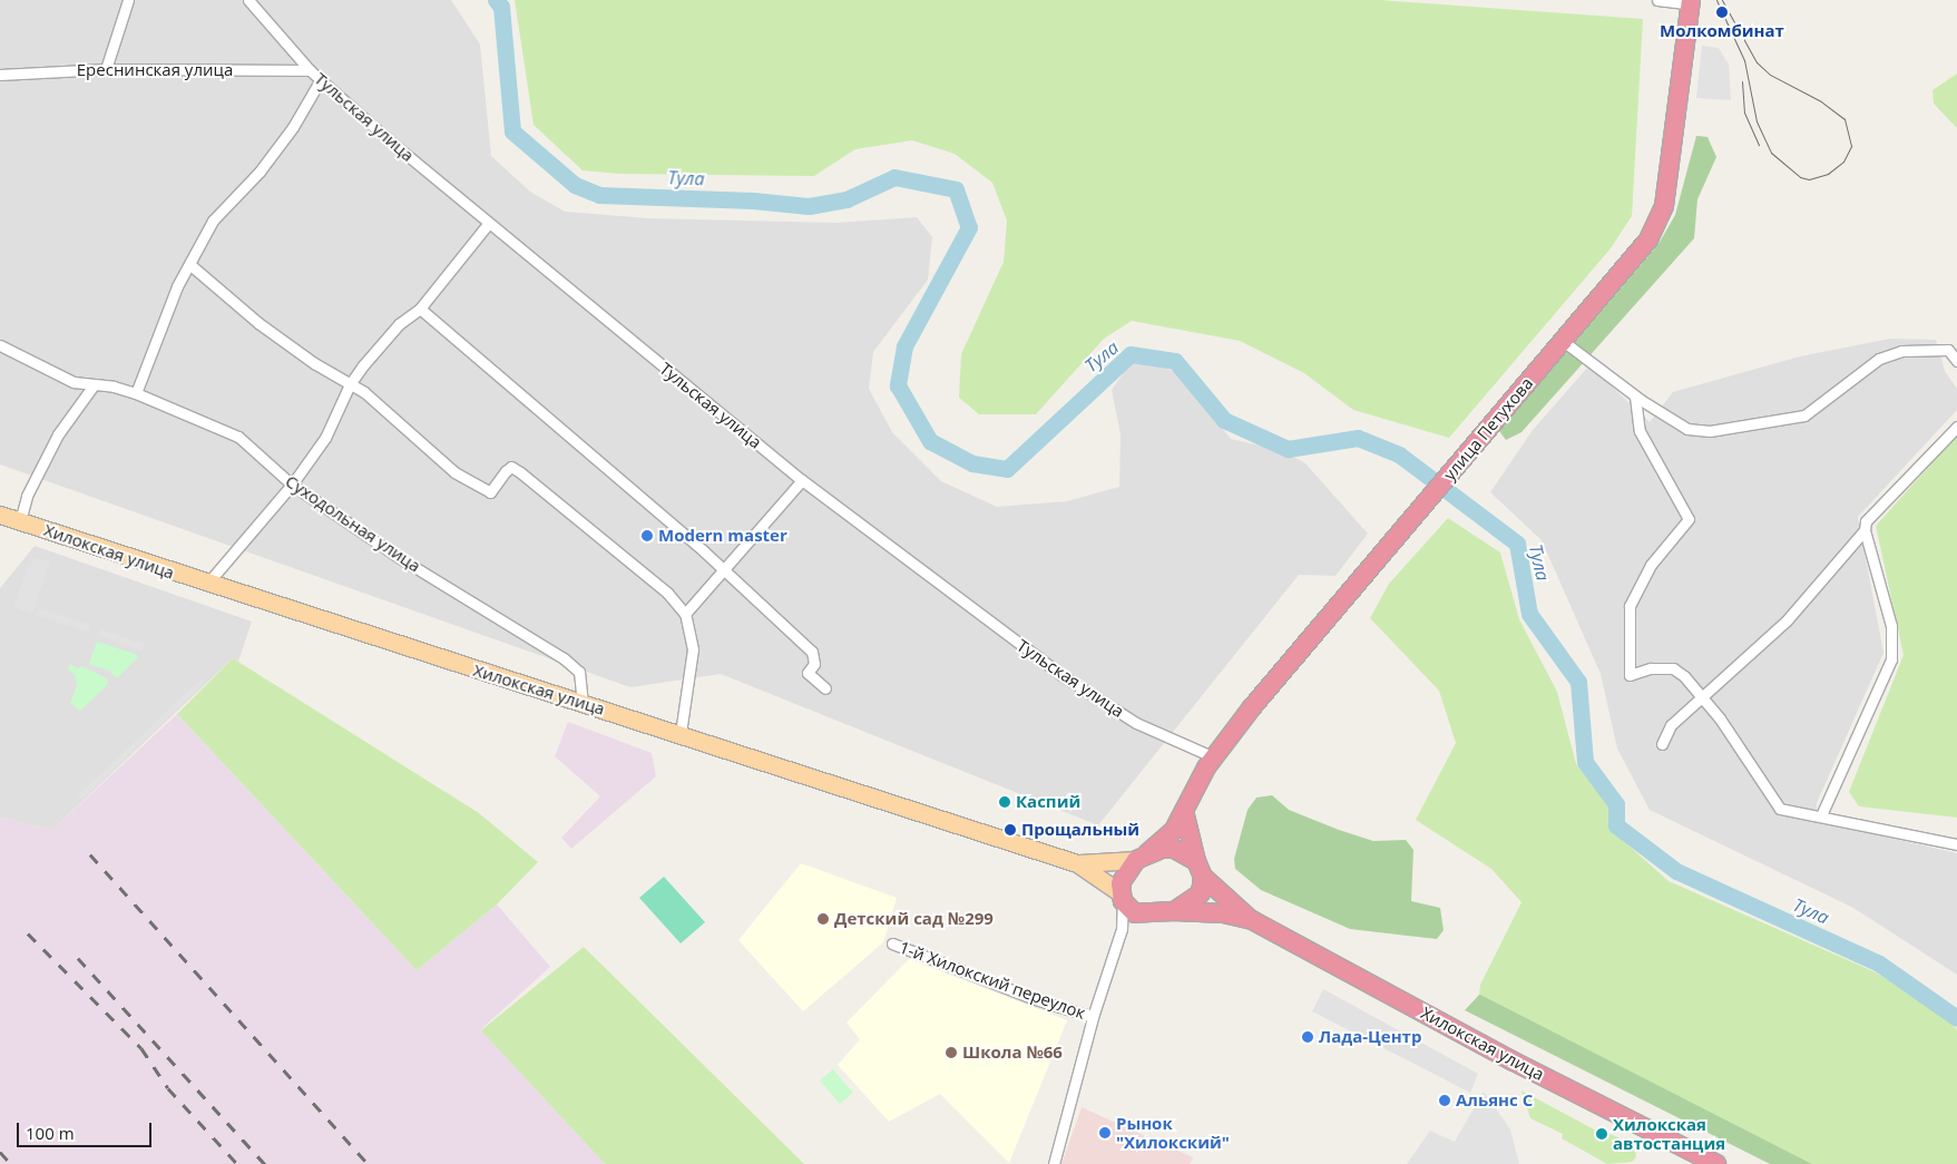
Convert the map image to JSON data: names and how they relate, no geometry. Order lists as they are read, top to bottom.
{
  "streets": {
    "highway": ["улица Петухова", "Хилокская улица"],
    "street": [
      "Ереснинская улица",
      "Тульская улица",
      "Суходольная улица",
      "1-й Хилокский переулок"
    ]
  },
  "crossings": [
    ["Ереснинская улица", "Тульская улица"],
    ["Тульская улица", "улица Петухова"],
    ["Суходольная улица", "Хилокская улица"]
  ],
  "water": ["Тула"],
  "places": [
    "Молкомбинат",
    "Modern master",
    "Каспий",
    "Прощальный",
    "Детский сад №299",
    "Лада-Центр",
    "Школа №66",
    "Альянс С",
    "Рынок \"Хилокский\"",
    "Хилокская автостанция"
  ],
  "scale_bar": "100 m"
}
